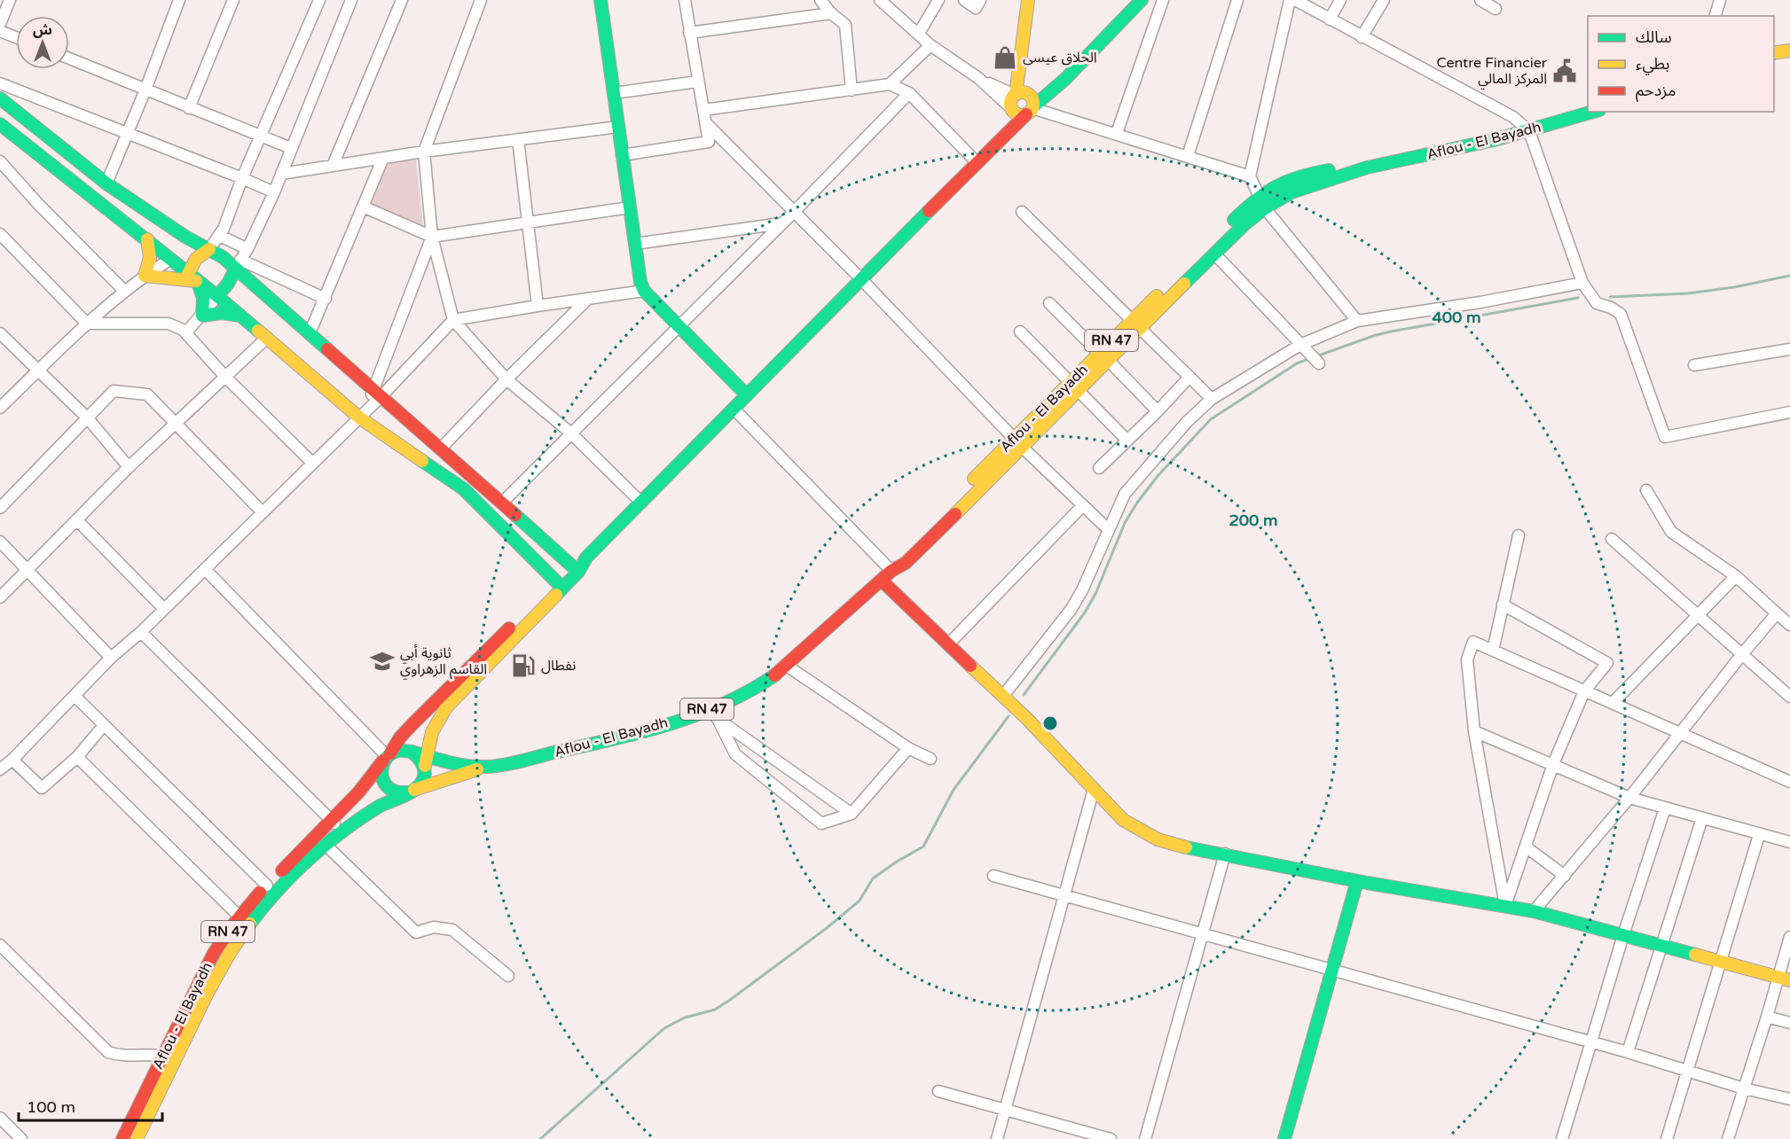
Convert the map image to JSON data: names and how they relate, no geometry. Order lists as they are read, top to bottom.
{
  "streets": {
    "street": ["Aflou - El Bayadh", "RN 47"]
  },
  "places": {
    "shop": ["الحلاق عيسى"],
    "public building": ["Centre Financier المركز المالي"],
    "school or university": ["ثانوية أبي القاسم الزهراوي"],
    "fuel station": ["نفطال"]
  },
  "legend": ["سالك", "بطيء", "مزدحم"],
  "scale_bar": "100 m",
  "north": "top",
  "rings": ["400 m", "200 m"]
}
